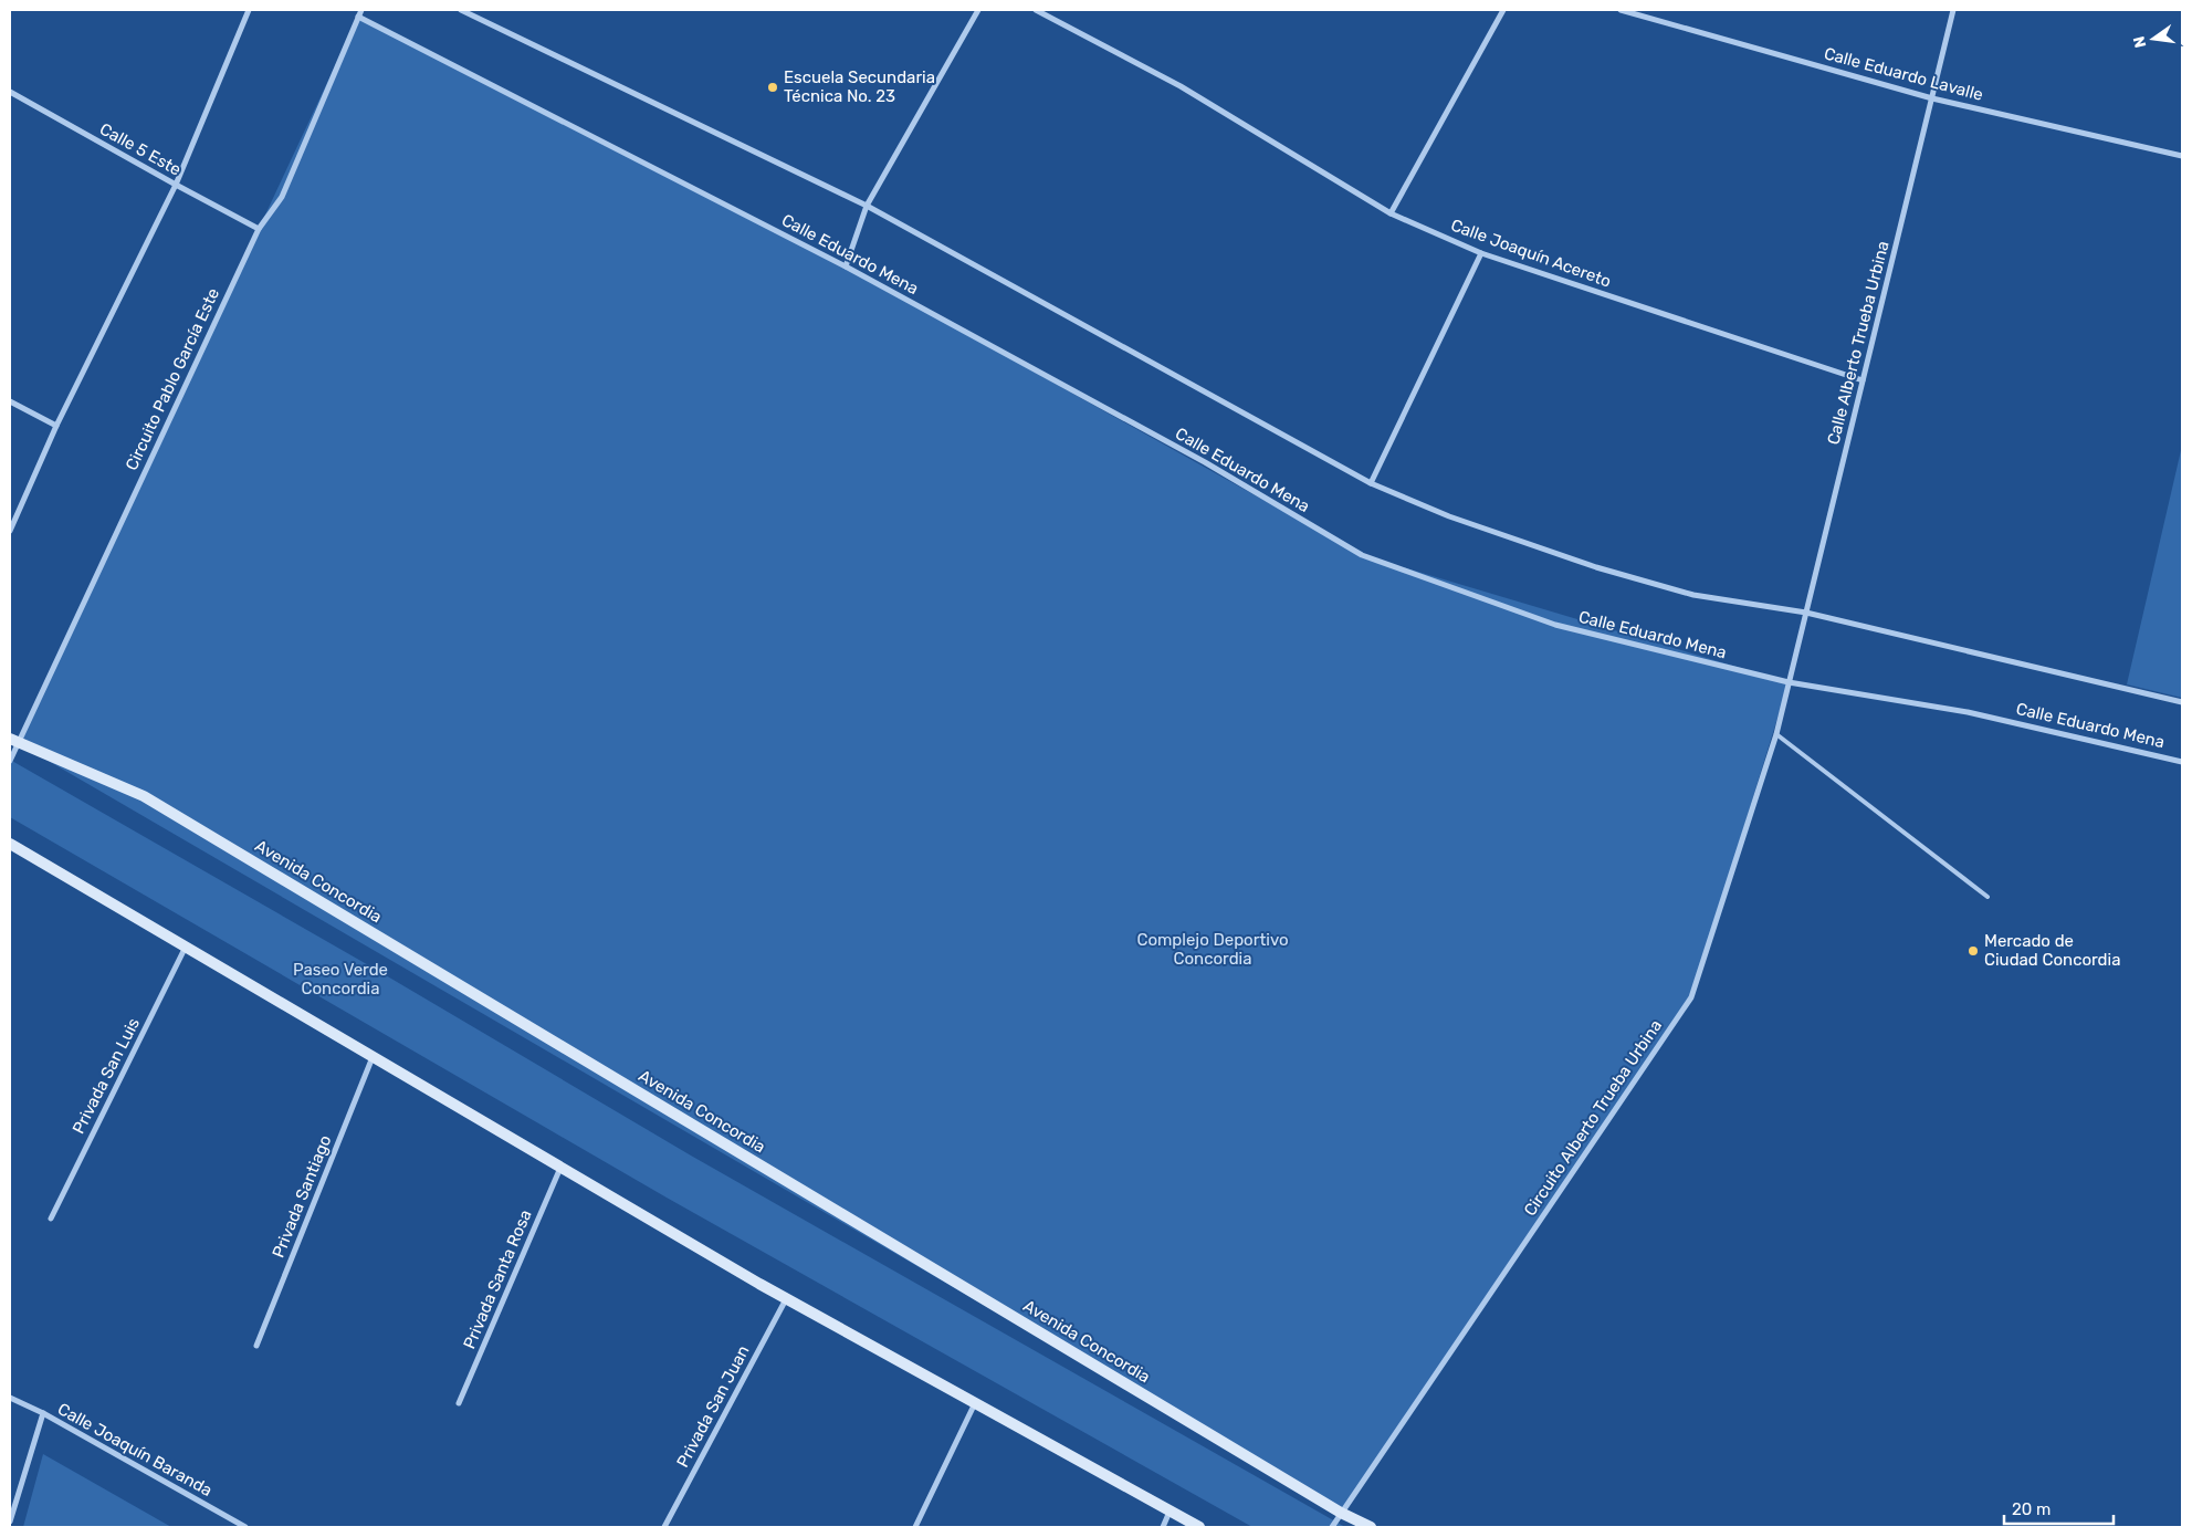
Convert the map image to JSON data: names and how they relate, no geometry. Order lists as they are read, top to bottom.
{
  "streets": {
    "main road": ["Avenida Concordia"],
    "street": [
      "Calle Eduardo Lavalle",
      "Calle 5 Este",
      "Calle Joaquín Acereto",
      "Calle Eduardo Mena",
      "Calle Alberto Trueba Urbina",
      "Circuito Pablo García Este",
      "Privada San Luis",
      "Circuito Alberto Trueba Urbina",
      "Privada Santiago",
      "Privada Santa Rosa",
      "Privada San Juan",
      "Calle Joaquín Baranda"
    ]
  },
  "crossings": [
    ["Calle Eduardo Lavalle", "Calle Alberto Trueba Urbina"],
    ["Calle 5 Este", "Circuito Pablo García Este"],
    ["Calle Joaquín Acereto", "Calle Alberto Trueba Urbina"],
    ["Calle Eduardo Mena", "Calle Alberto Trueba Urbina"],
    ["Calle Eduardo Mena", "Circuito Pablo García Este"],
    ["Calle Eduardo Mena", "Circuito Alberto Trueba Urbina"],
    ["Calle Alberto Trueba Urbina", "Circuito Alberto Trueba Urbina"],
    ["Circuito Pablo García Este", "Avenida Concordia"],
    ["Avenida Concordia", "Circuito Alberto Trueba Urbina"]
  ],
  "parks": ["Complejo Deportivo Concordia", "Paseo Verde Concordia"],
  "places": ["Escuela Secundaria Técnica No. 23", "Mercado de Ciudad Concordia"],
  "scale_bar": "20 m",
  "north": "left"
}
